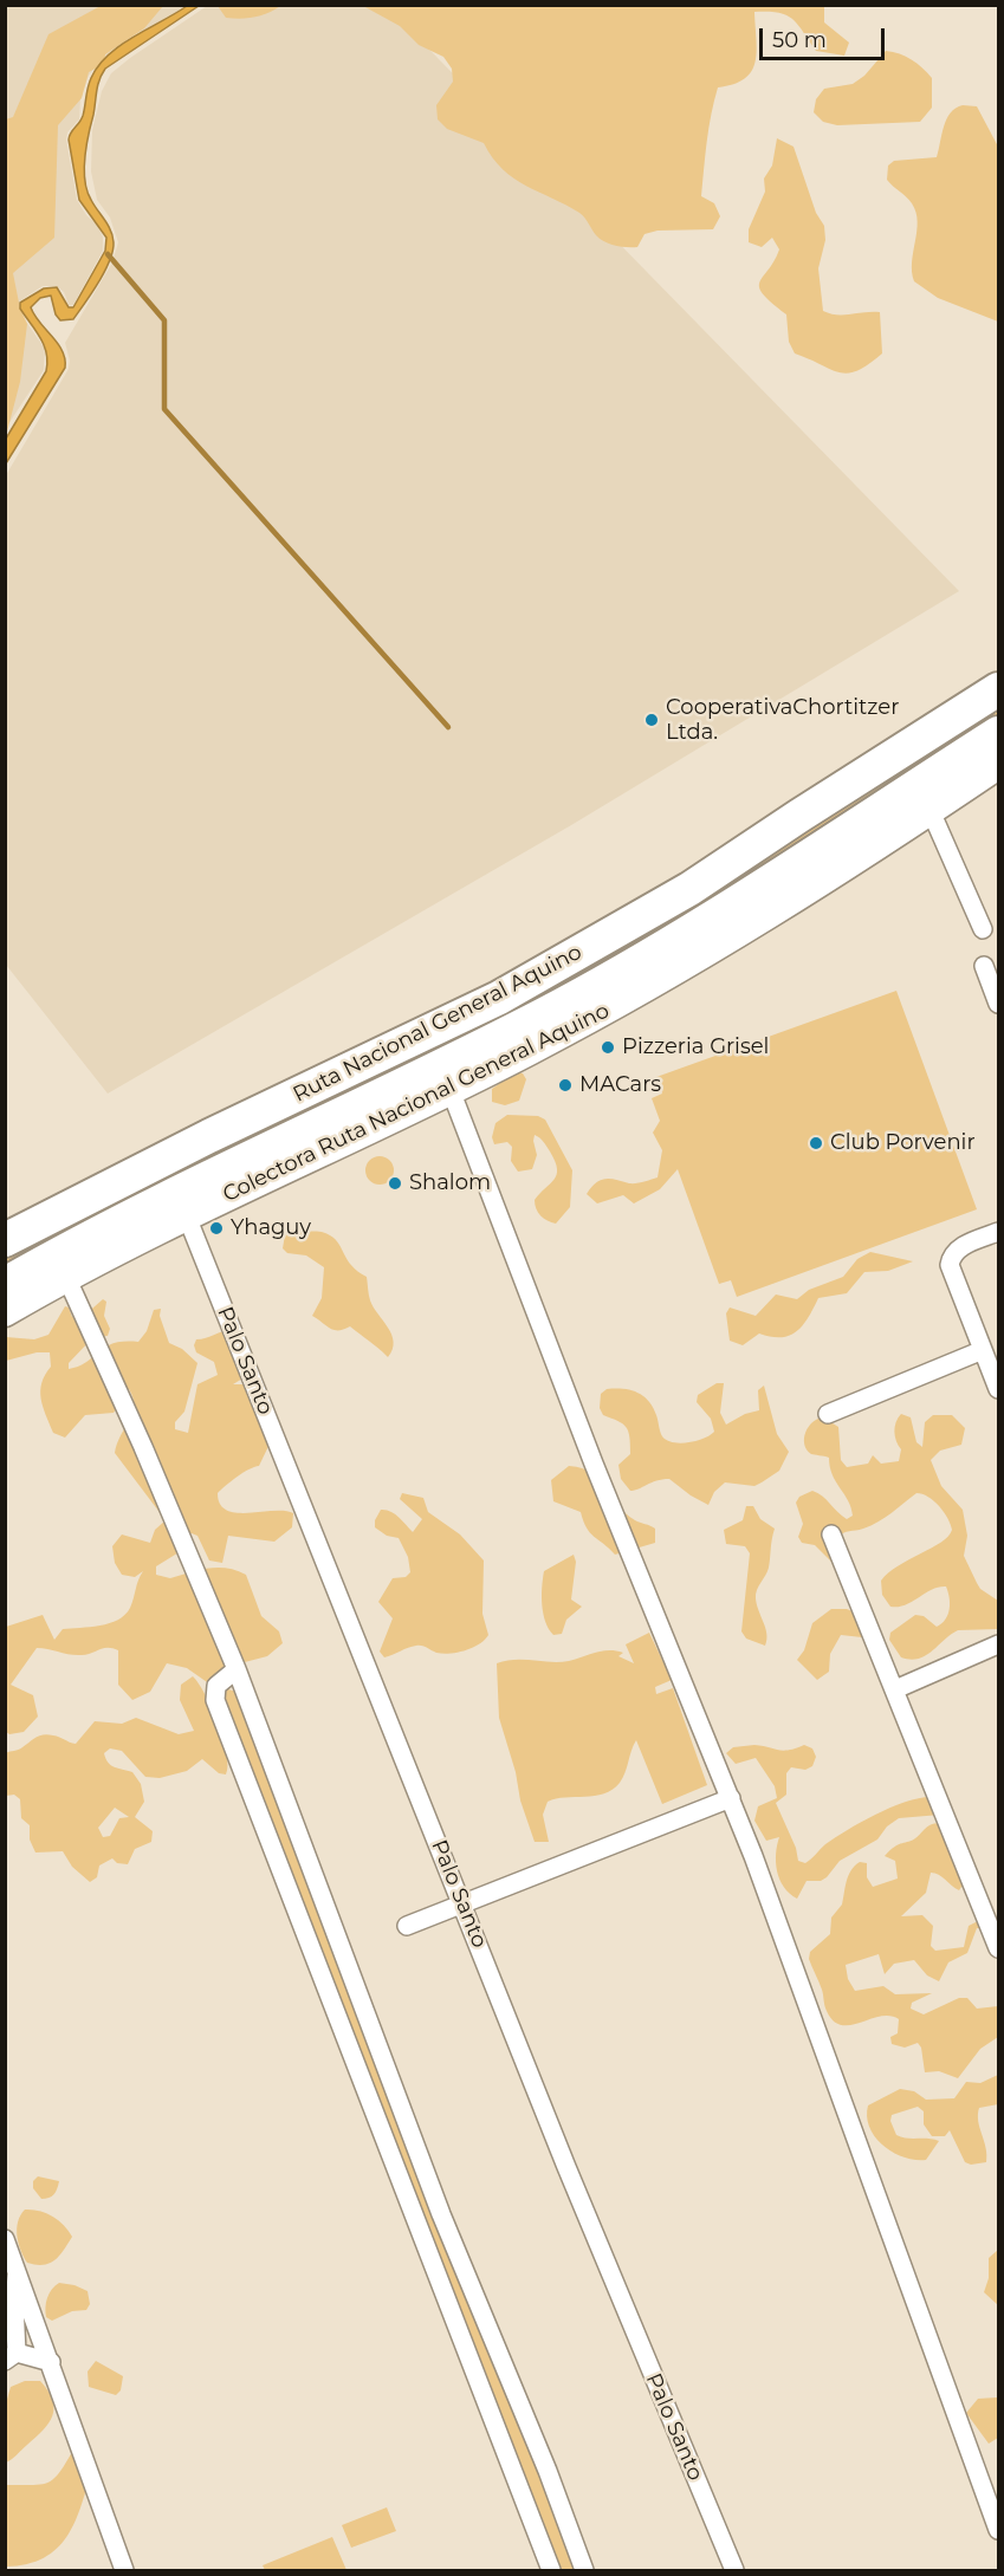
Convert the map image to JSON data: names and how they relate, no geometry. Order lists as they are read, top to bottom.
{
  "streets": {
    "highway": ["Ruta Nacional General Aquino"],
    "main road": ["Colectora Ruta Nacional General Aquino"],
    "street": ["Palo Santo"]
  },
  "crossings": [
    ["Colectora Ruta Nacional General Aquino", "Palo Santo"]
  ],
  "places": [
    "CooperativaChortitzer Ltda.",
    "Pizzeria Grisel",
    "MACars",
    "Club Porvenir",
    "Shalom",
    "Yhaguy"
  ],
  "scale_bar": "50 m"
}
